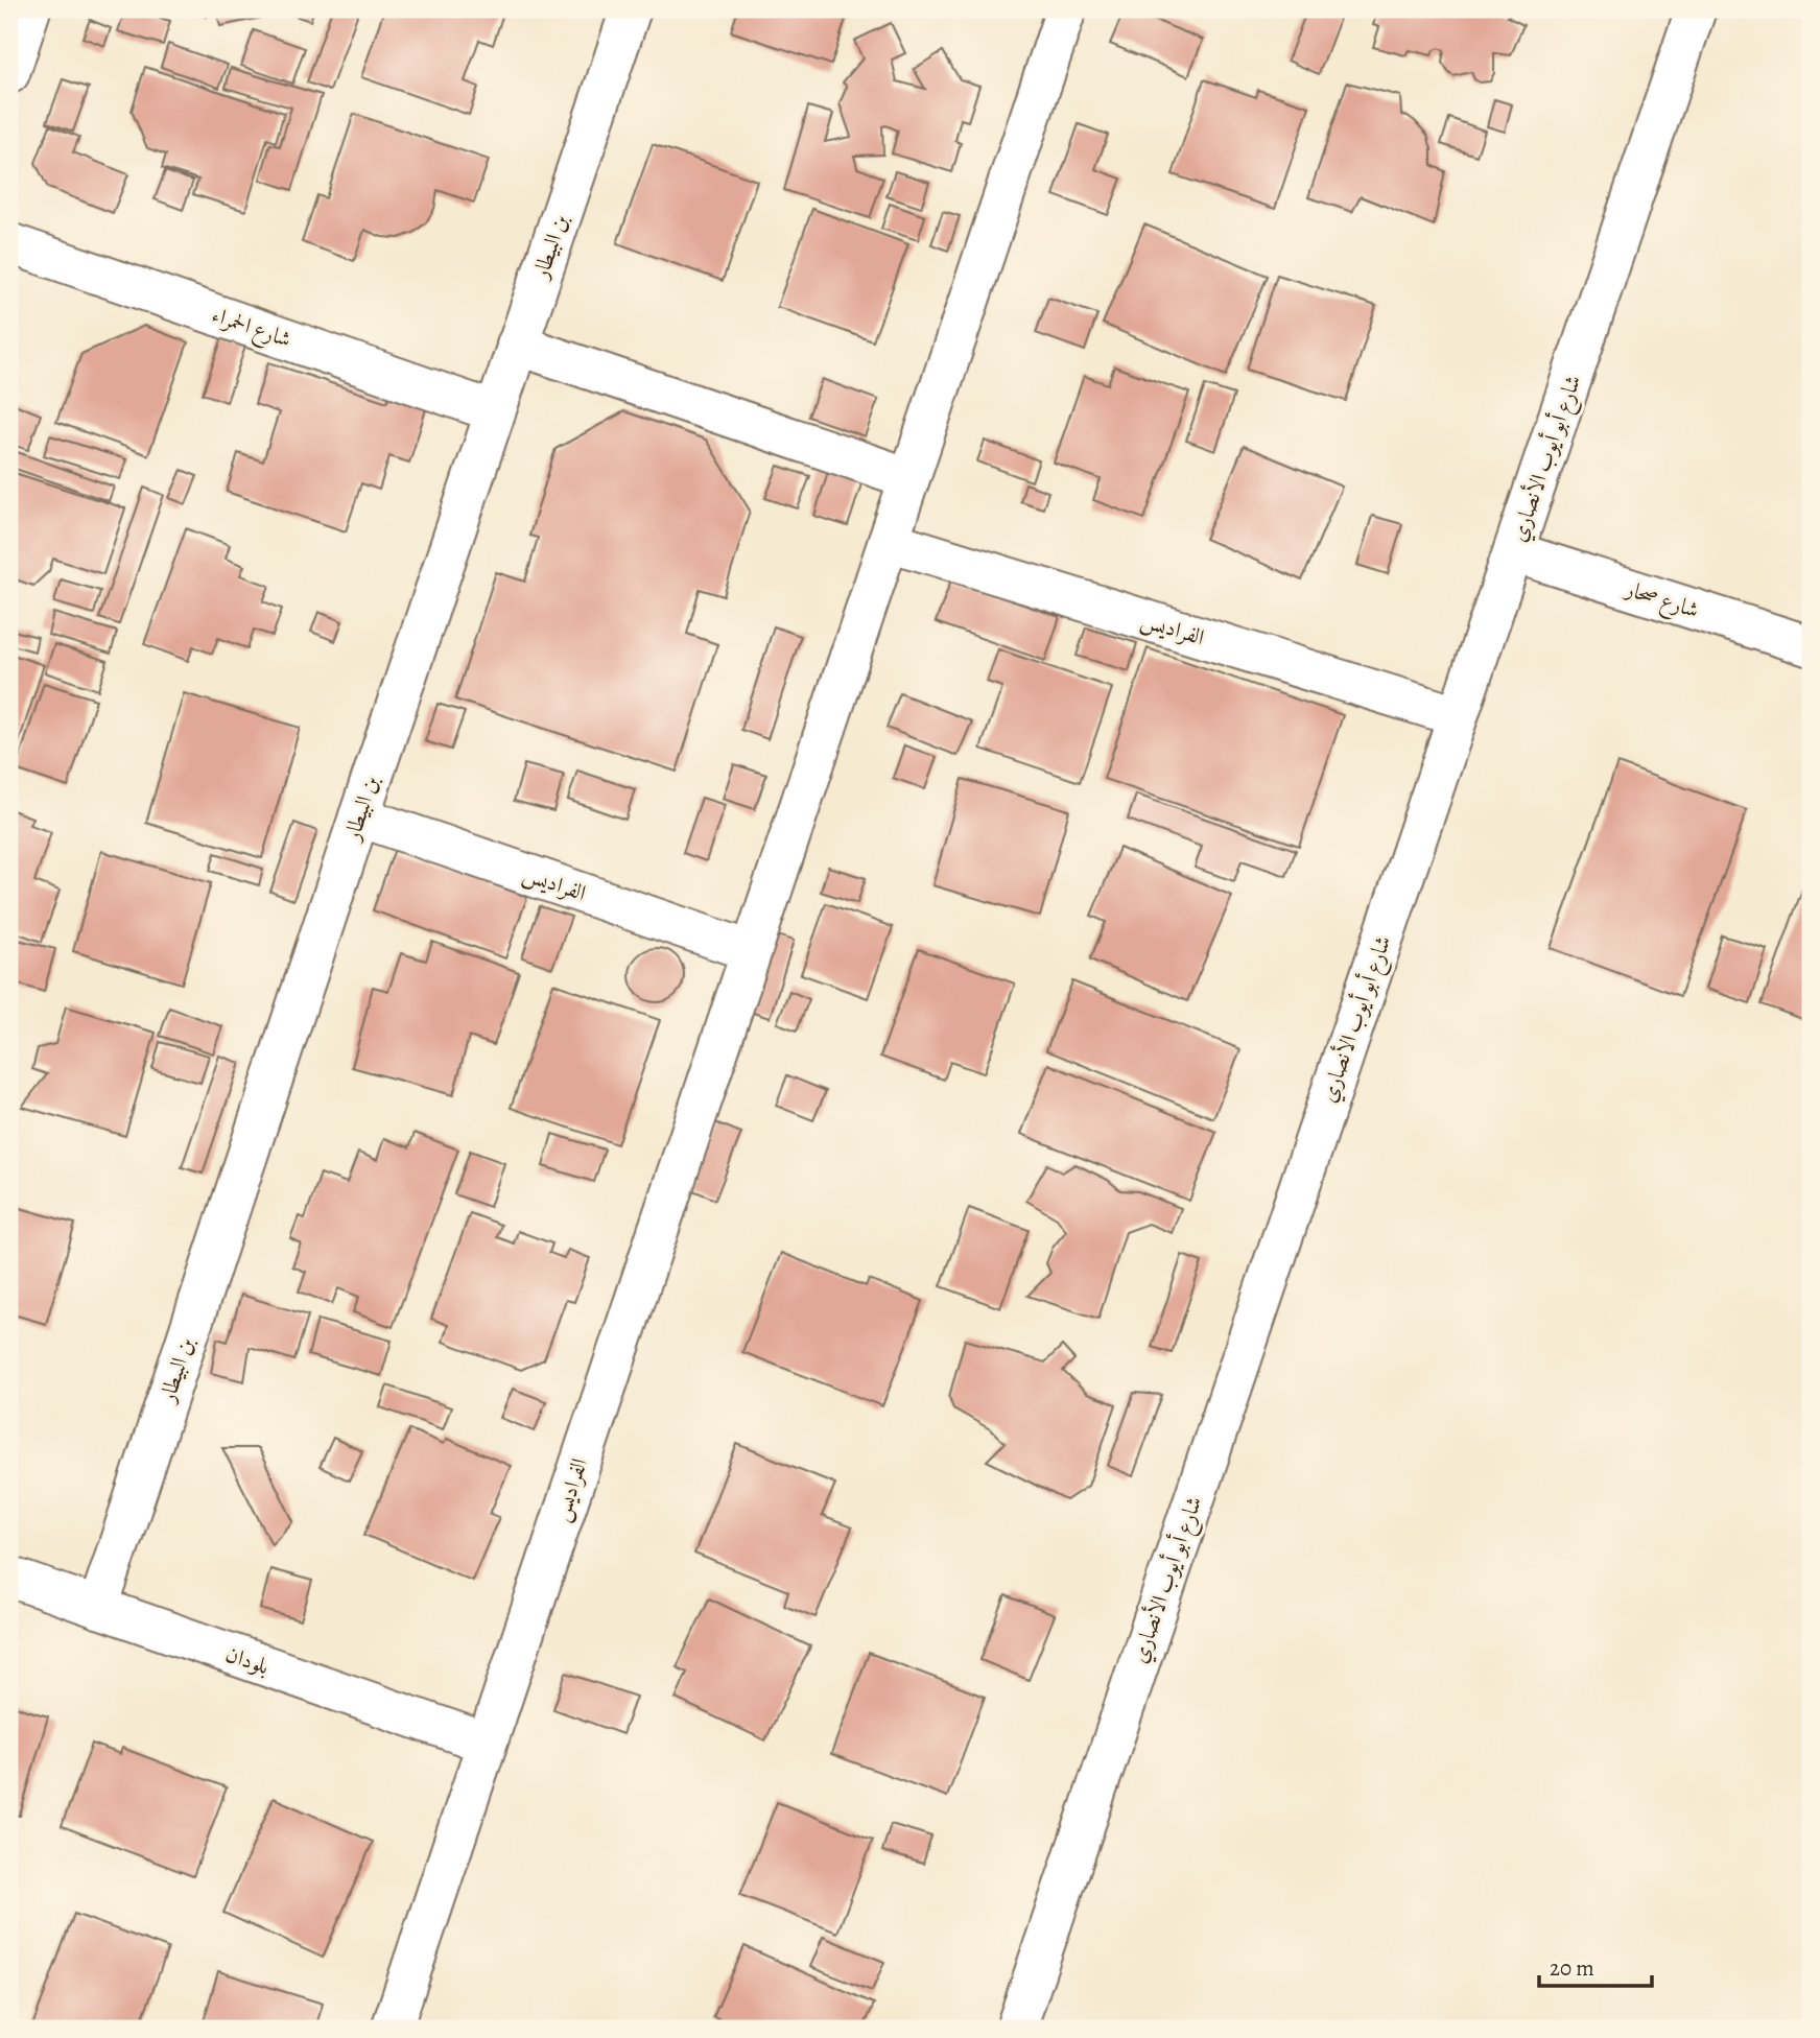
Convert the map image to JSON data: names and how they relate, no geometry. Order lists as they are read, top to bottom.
{
  "streets": {
    "street": [
      "بن البيطار",
      "شارع الحمراء",
      "شارع أبو أيوب الأنصاري",
      "شارع صحار",
      "الفراديس",
      "بلودان"
    ]
  },
  "crossings": [
    ["بن البيطار", "شارع الحمراء"],
    ["بن البيطار", "الفراديس"],
    ["بن البيطار", "بلودان"],
    ["شارع أبو أيوب الأنصاري", "شارع صحار"],
    ["شارع أبو أيوب الأنصاري", "الفراديس"],
    ["الفراديس", "بلودان"]
  ],
  "scale_bar": "20 m"
}
